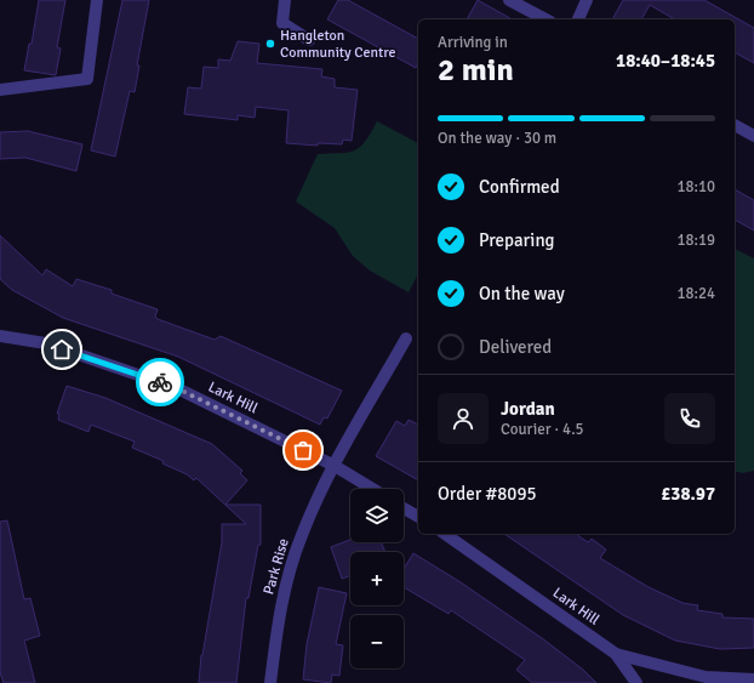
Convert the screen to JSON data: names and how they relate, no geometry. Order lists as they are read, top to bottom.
{
  "streets": {
    "street": ["Lark Hill", "Park Rise"]
  },
  "crossings": [
    ["Lark Hill", "Park Rise"]
  ],
  "places": ["Hangleton Community Centre"],
  "page": {
    "heading": ["2 min", "Arriving in", "18:40–18:45"],
    "panel": [
      "Jordan",
      "Courier · 4.5",
      "Order #8095",
      "£38.97"
    ],
    "bar": "On the way · 30 m",
    "list": [
      ["Confirmed", "18:10"],
      ["Preparing", "18:19"],
      ["On the way", "18:24"],
      "Delivered"
    ],
    "map_buttons": ["+", "−"]
  }
}
